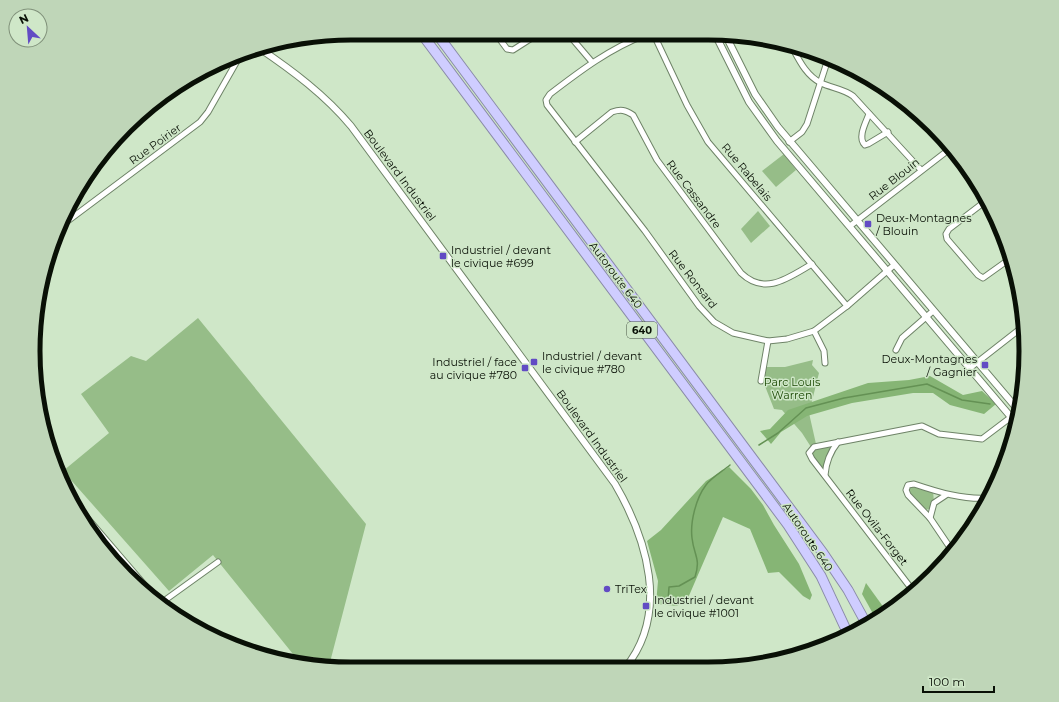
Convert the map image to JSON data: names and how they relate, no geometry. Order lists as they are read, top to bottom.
{
  "streets": {
    "highway": ["Autoroute 640", "640"],
    "street": [
      "Rue Poirier",
      "Rue Rabelais",
      "Boulevard Industriel",
      "Rue Blouin",
      "Rue Cassandre",
      "Rue Ronsard",
      "Rue Ovila-Forget"
    ]
  },
  "crossings": [
    ["Rue Rabelais", "Rue Cassandre"],
    ["Rue Rabelais", "Rue Ronsard"],
    ["Rue Cassandre", "Rue Ronsard"]
  ],
  "parks": ["Parc Louis Warren"],
  "places": {
    "transit": [
      "Deux-Montagnes / Blouin",
      "Industriel / devant le civique #699",
      "Industriel / devant le civique #780",
      "Deux-Montagnes / Gagnier",
      "Industriel / face au civique #780",
      "Industriel / devant le civique #1001"
    ],
    "other": ["TriTex"]
  },
  "scale_bar": "100 m",
  "north": "top left"
}
